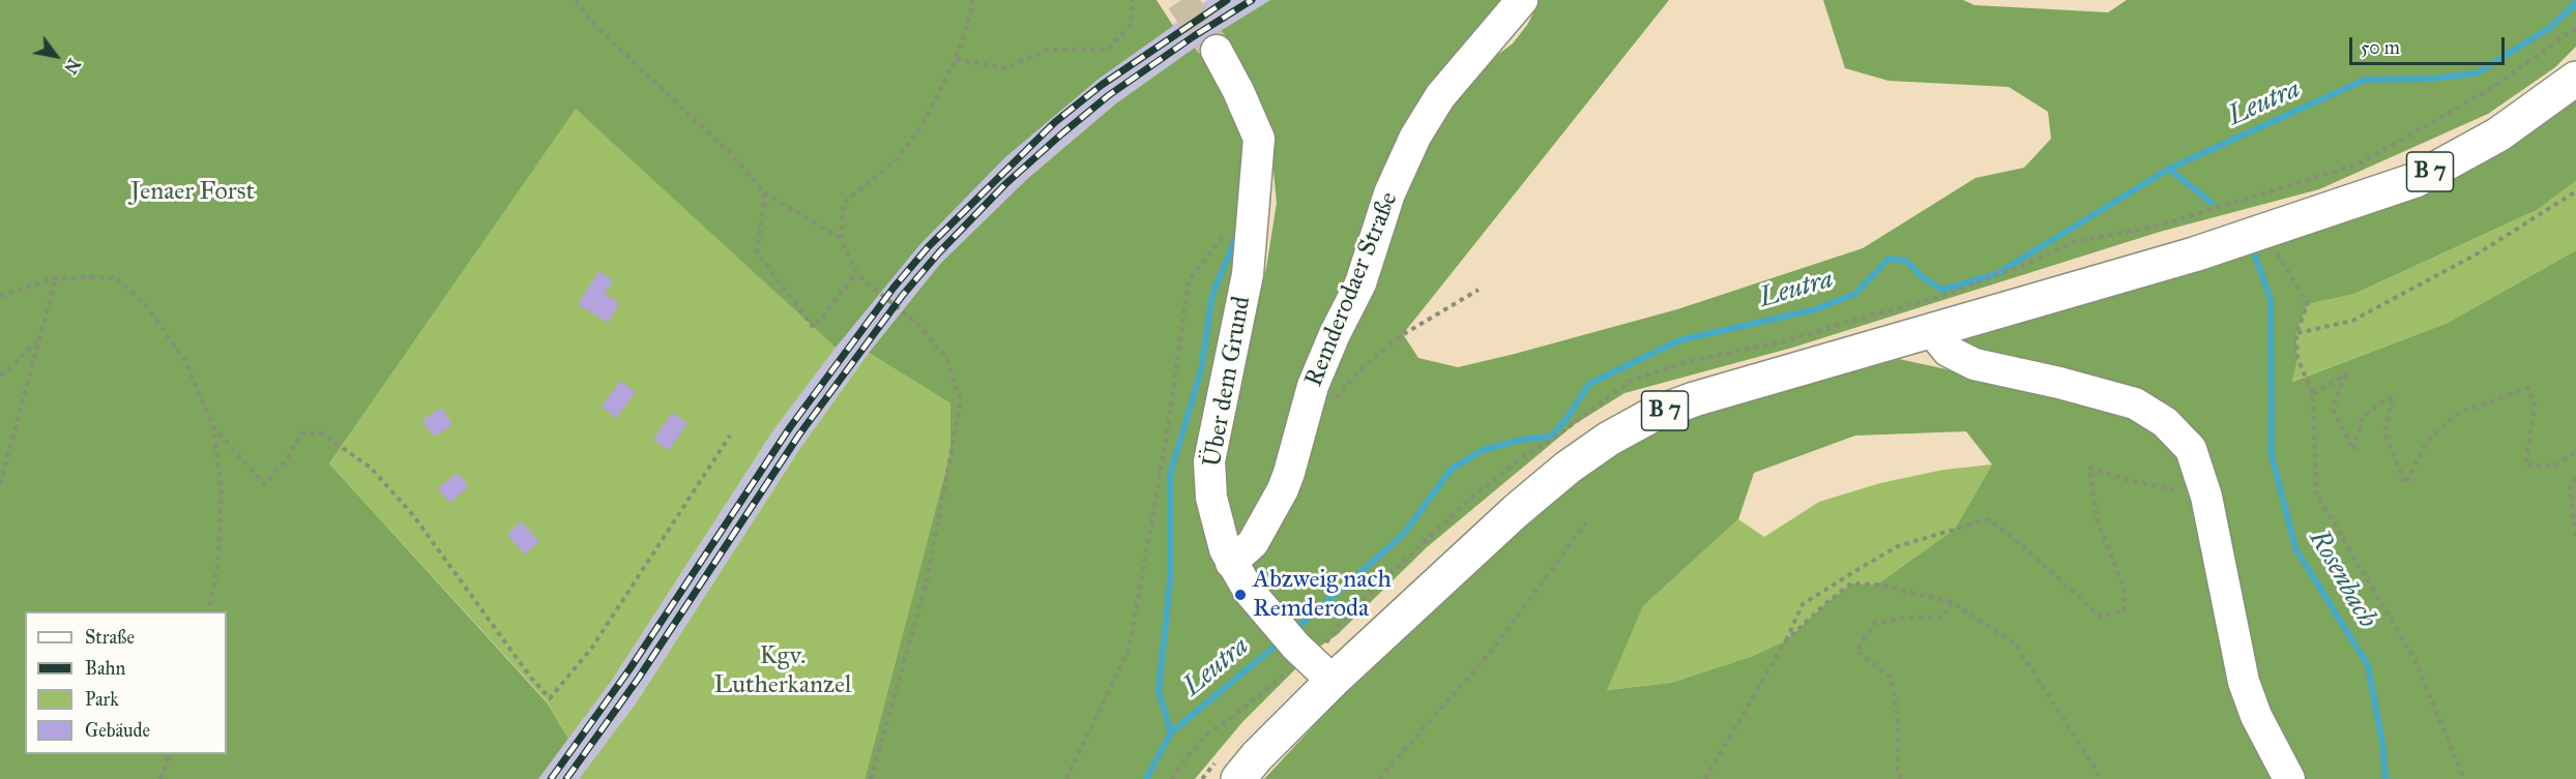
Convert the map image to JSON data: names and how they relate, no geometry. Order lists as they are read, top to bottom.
{
  "streets": {
    "main road": ["B 7"],
    "street": ["Remderodaer Straße", "Über dem Grund"]
  },
  "crossings": [
    ["B 7", "Über dem Grund"],
    ["Remderodaer Straße", "Über dem Grund"]
  ],
  "water": ["Leutra", "Rosenbach"],
  "parks": ["Jenaer Forst", "Kgv. Lutherkanzel"],
  "places": ["Abzweig nach Remderoda"],
  "legend": [
    "Straße",
    "Bahn",
    "Park",
    "Gebäude"
  ],
  "scale_bar": "50 m",
  "north": "bottom right"
}
